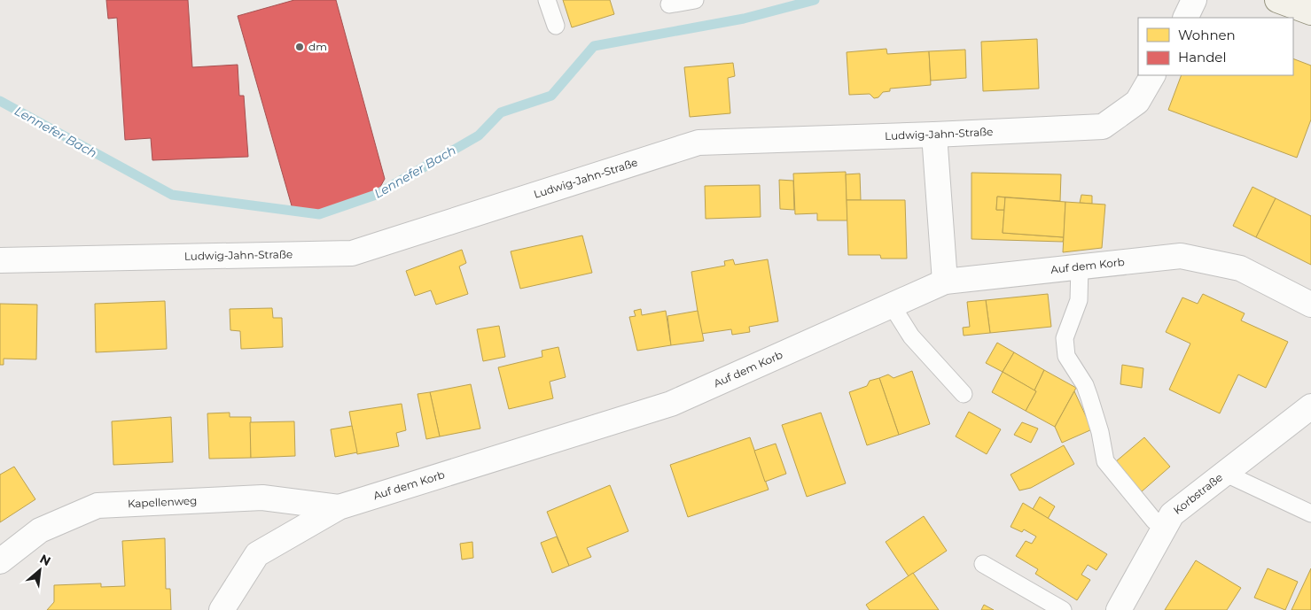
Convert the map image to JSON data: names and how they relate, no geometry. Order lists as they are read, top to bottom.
{
  "streets": {
    "street": [
      "Ludwig-Jahn-Straße",
      "Auf dem Korb",
      "Korbstraße",
      "Kapellenweg"
    ]
  },
  "crossings": [
    ["Auf dem Korb", "Kapellenweg"]
  ],
  "water": ["Lennefer Bach"],
  "places": ["dm"],
  "legend": ["Wohnen", "Handel"],
  "north": "top right"
}
